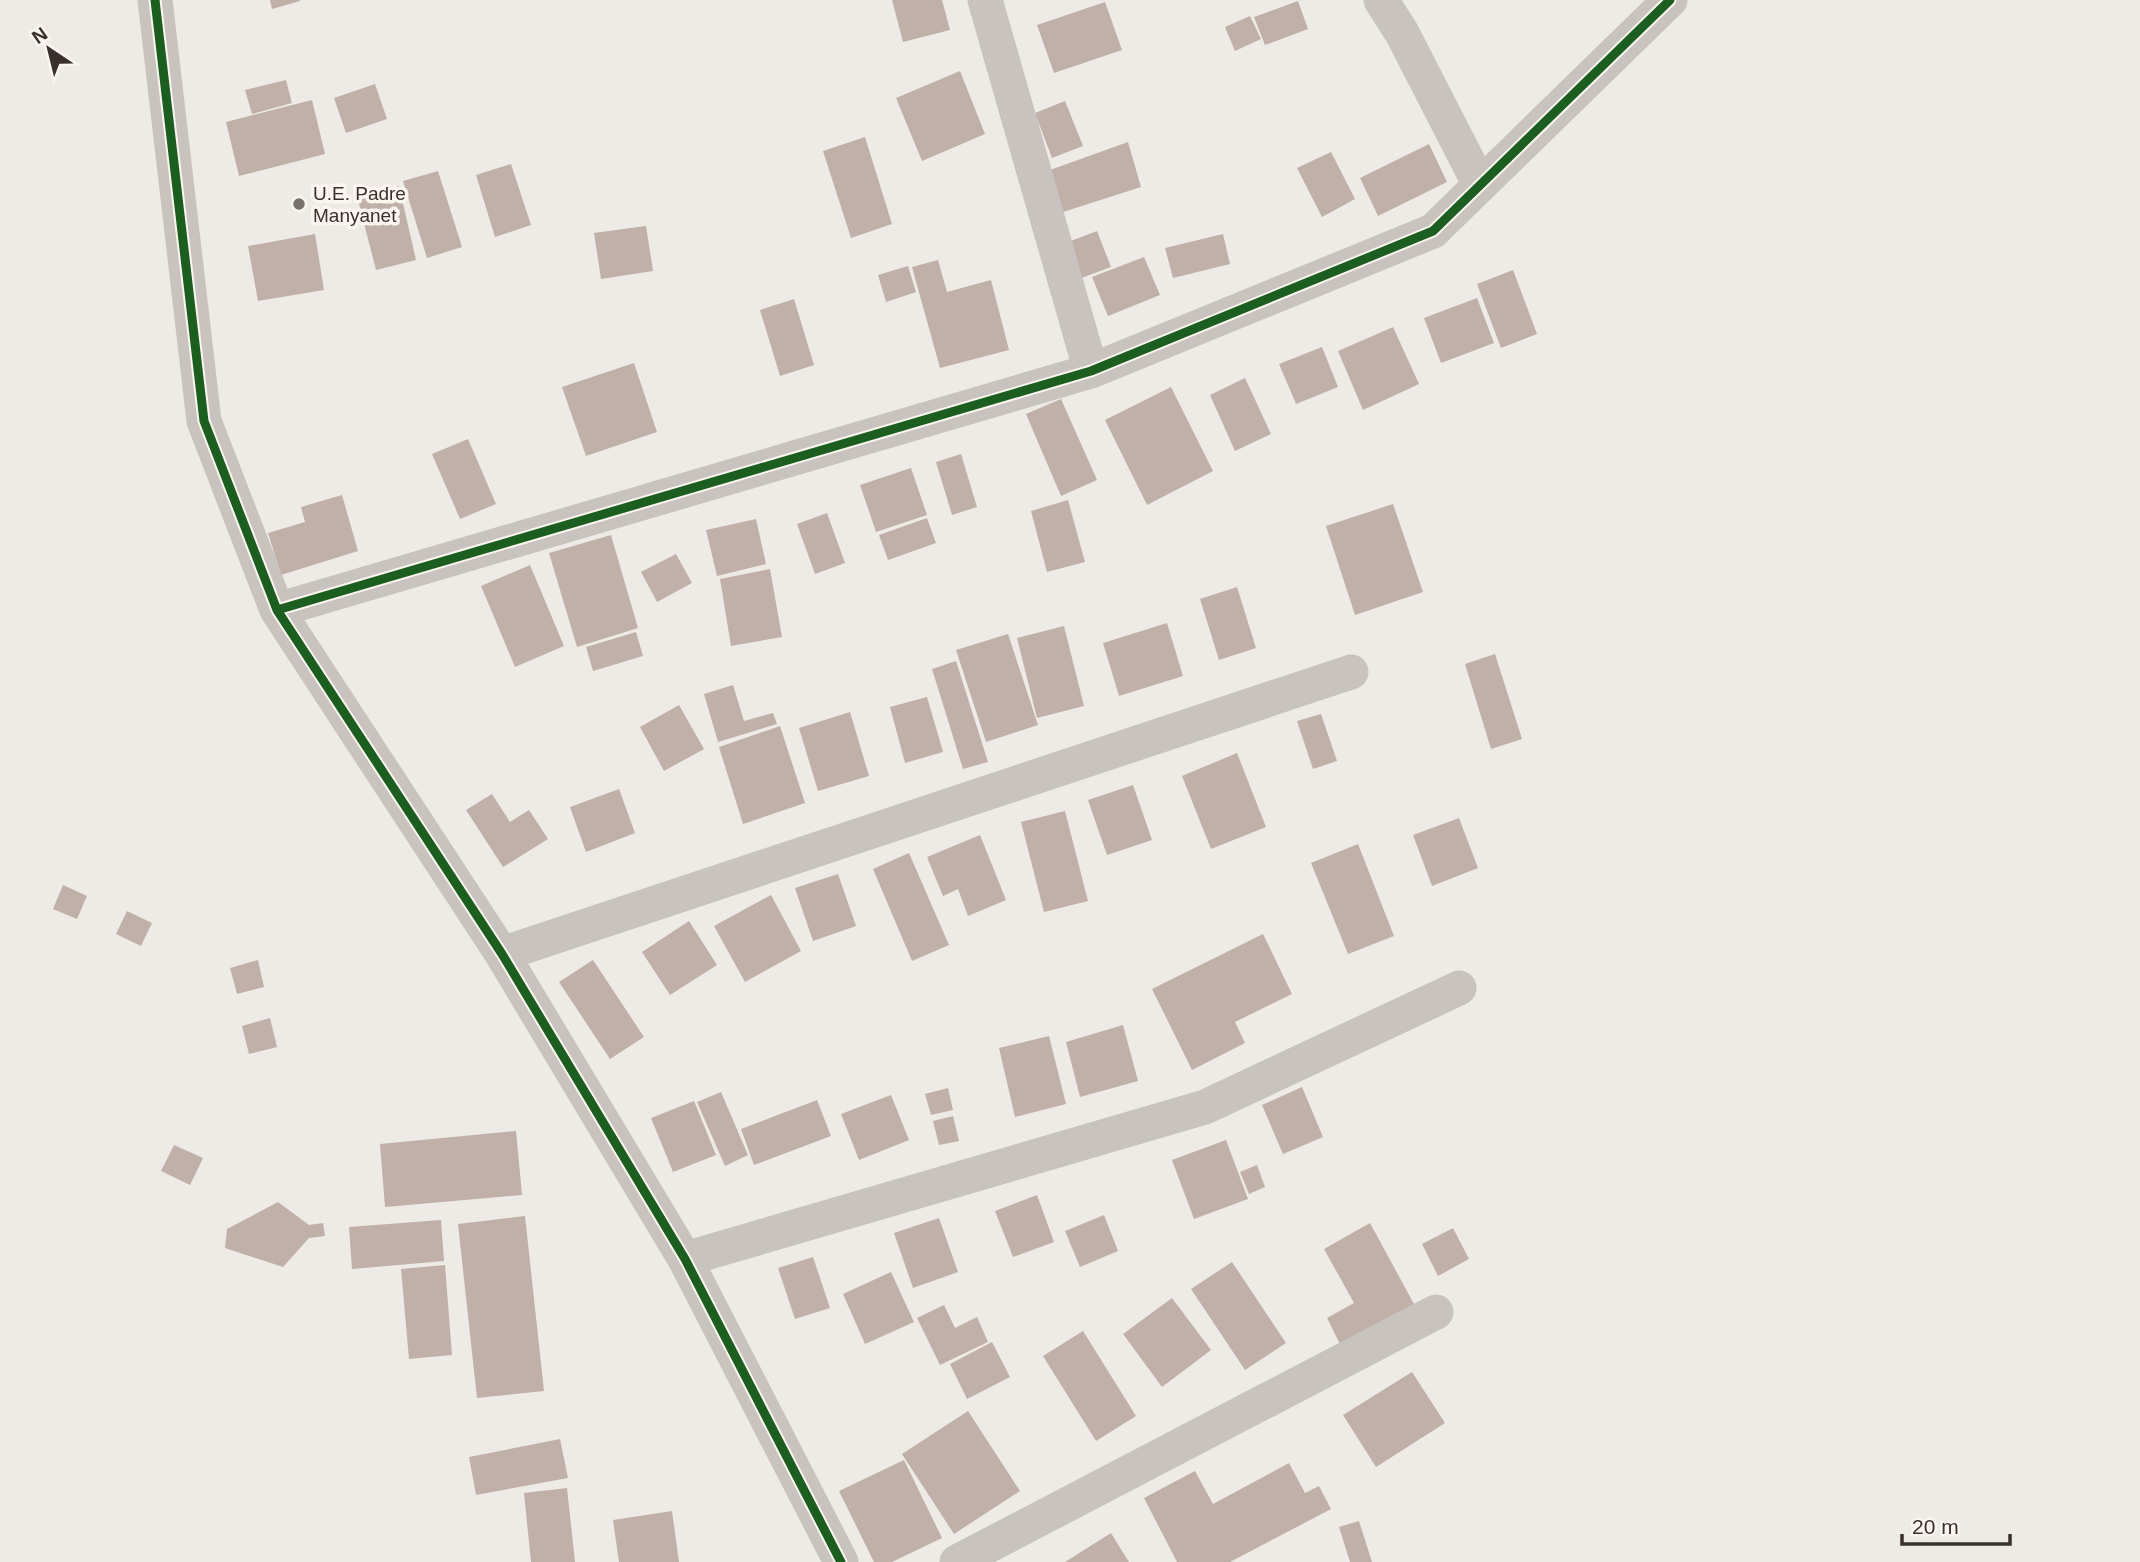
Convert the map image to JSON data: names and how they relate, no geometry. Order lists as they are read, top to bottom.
{
  "places": ["U.E. Padre Manyanet"],
  "scale_bar": "20 m",
  "north": "top left"
}
